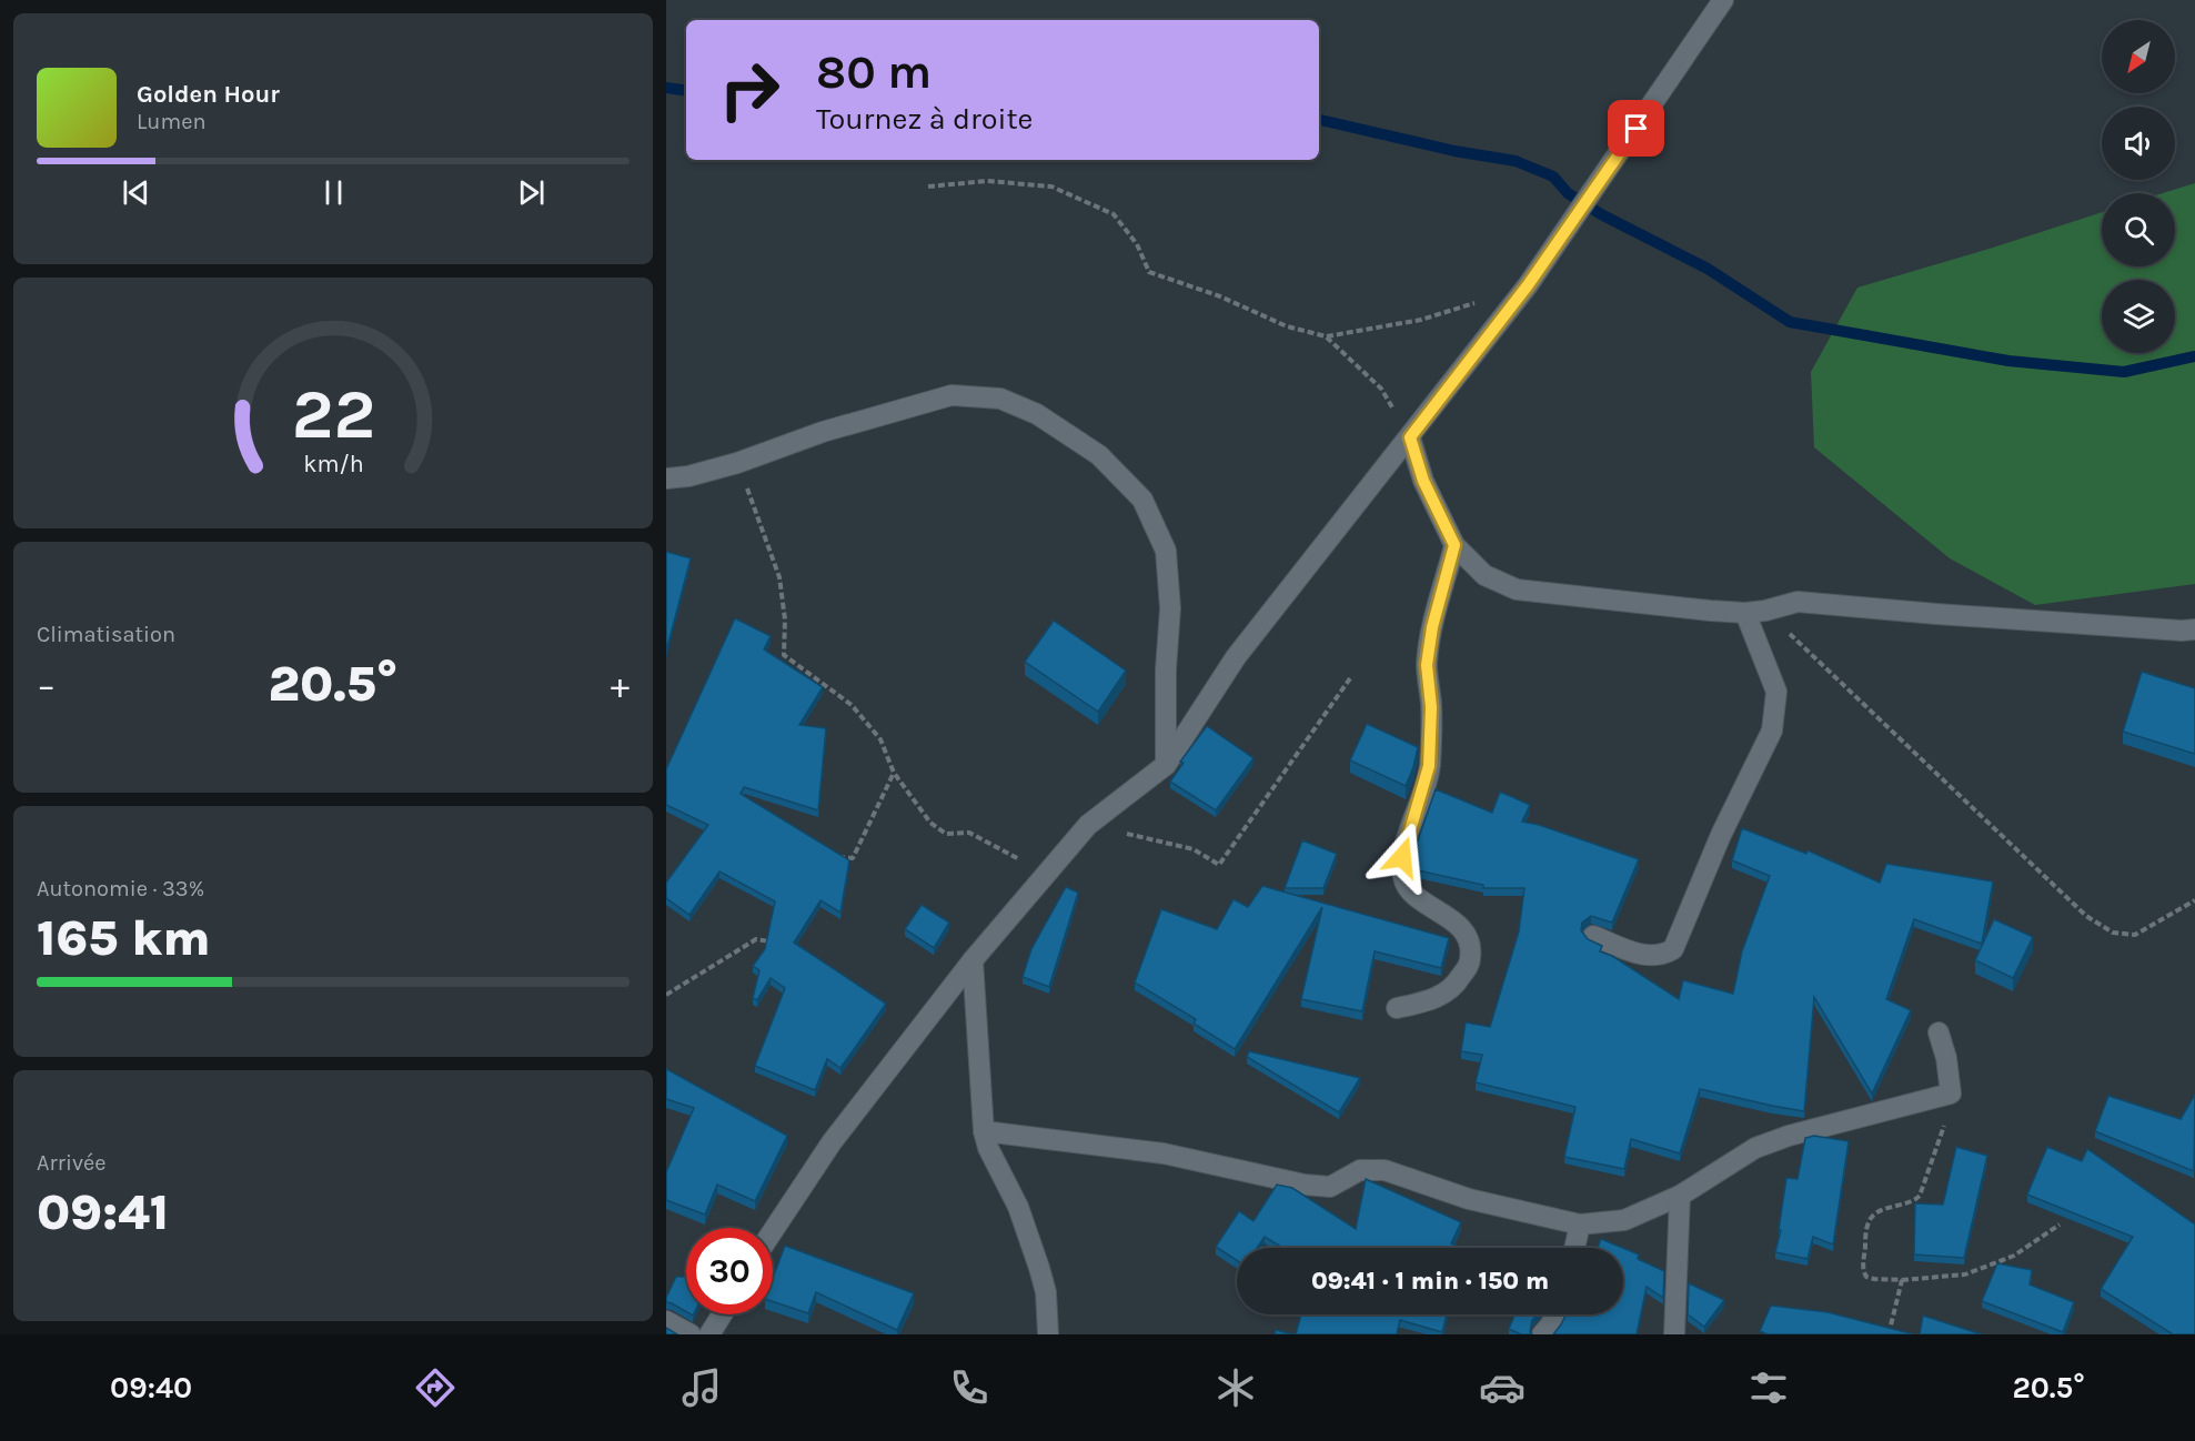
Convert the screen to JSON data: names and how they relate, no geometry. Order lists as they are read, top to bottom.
{
  "north": "bottom left",
  "page": {
    "turn": ["80 m", "Tournez à droite"],
    "song": ["Golden Hour", "Lumen"],
    "tile": [
      "Climatisation",
      ["Autonomie · 33%", "165 km"],
      ["Arrivée", "09:41"]
    ],
    "heat": ["−", "20.5°", "+"],
    "limit": "30",
    "trip": "09:41 · 1 min · 150 m",
    "tabs": ["09:40", "20.5°"],
    "gauge": ["22", "km/h"]
  }
}
